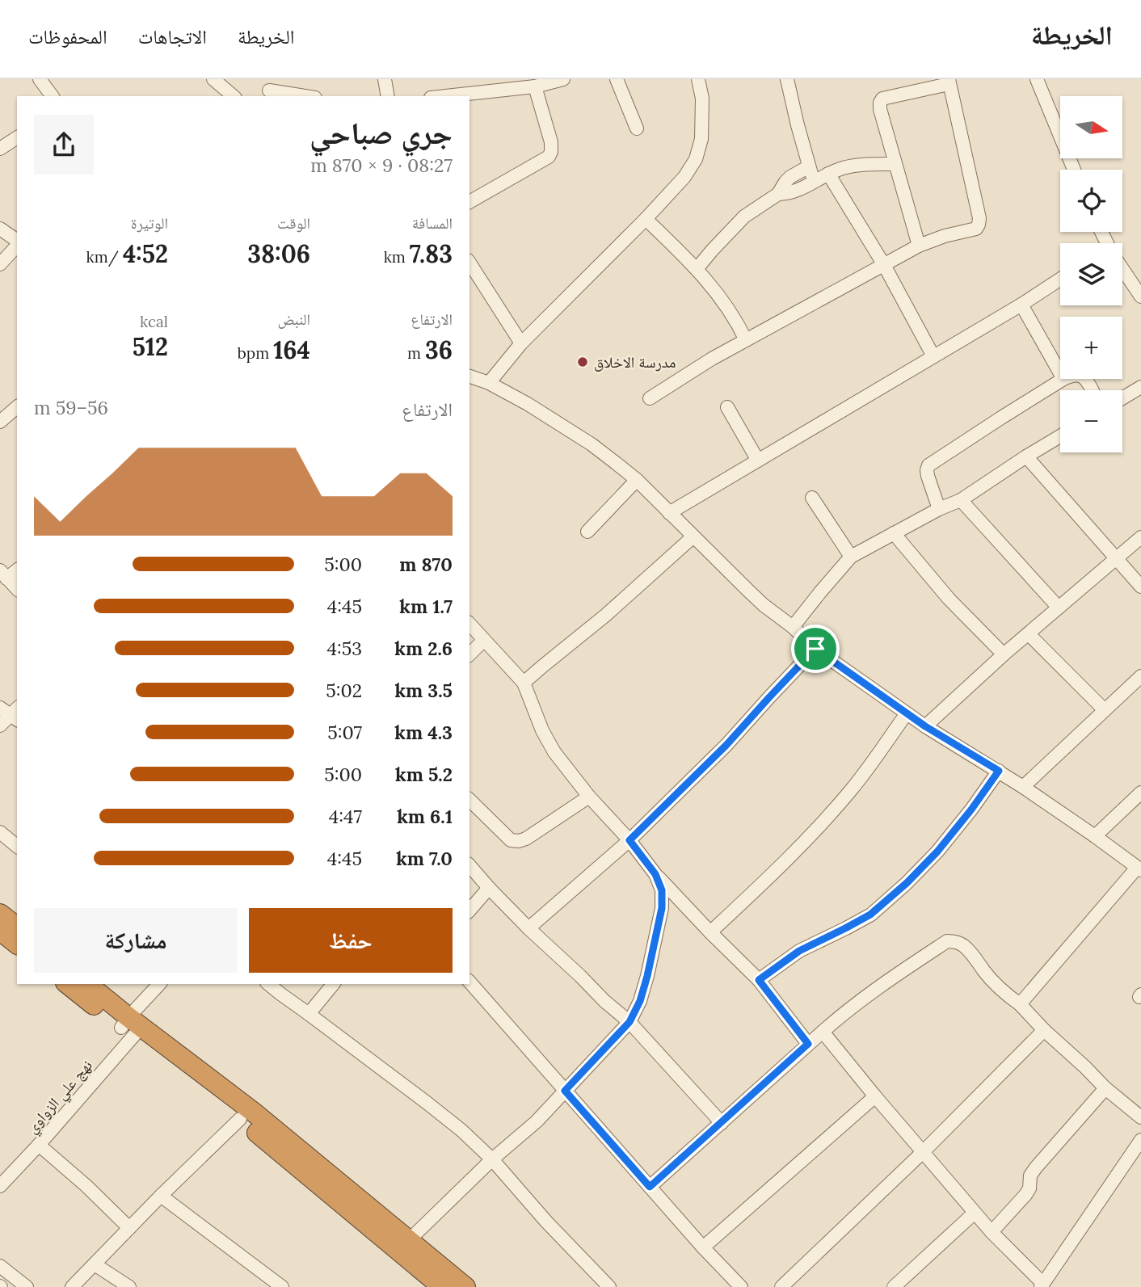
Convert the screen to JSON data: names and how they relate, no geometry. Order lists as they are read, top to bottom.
{
  "streets": {
    "street": ["نهج علي الزواوي"]
  },
  "places": ["مدرسة الاخلاق"],
  "north": "right",
  "page": {
    "header": "الخريطة",
    "nav": ["الخريطة", "الاتجاهات", "المحفوظات"],
    "map_buttons": ["+", "−"],
    "heading": ["جري صباحي", "08:27 · 9 × 870 m"],
    "stats": [
      ["المسافة", "7.83 km"],
      ["الوقت", "38:06"],
      ["الوتيرة", "4:52 /km"],
      ["الارتفاع", "36 m"],
      ["النبض", "164 bpm"],
      ["kcal", "512"]
    ],
    "chart": ["الارتفاع", "56–59 m"],
    "list": [
      {
        "name": "870 m",
        "note": "5:00"
      },
      {
        "name": "1.7 km",
        "note": "4:45"
      },
      {
        "name": "2.6 km",
        "note": "4:53"
      },
      {
        "name": "3.5 km",
        "note": "5:02"
      },
      {
        "name": "4.3 km",
        "note": "5:07"
      },
      {
        "name": "5.2 km",
        "note": "5:00"
      },
      {
        "name": "6.1 km",
        "note": "4:47"
      },
      {
        "name": "7.0 km",
        "note": "4:45"
      }
    ],
    "buttons": ["حفظ", "مشاركة"]
  }
}
